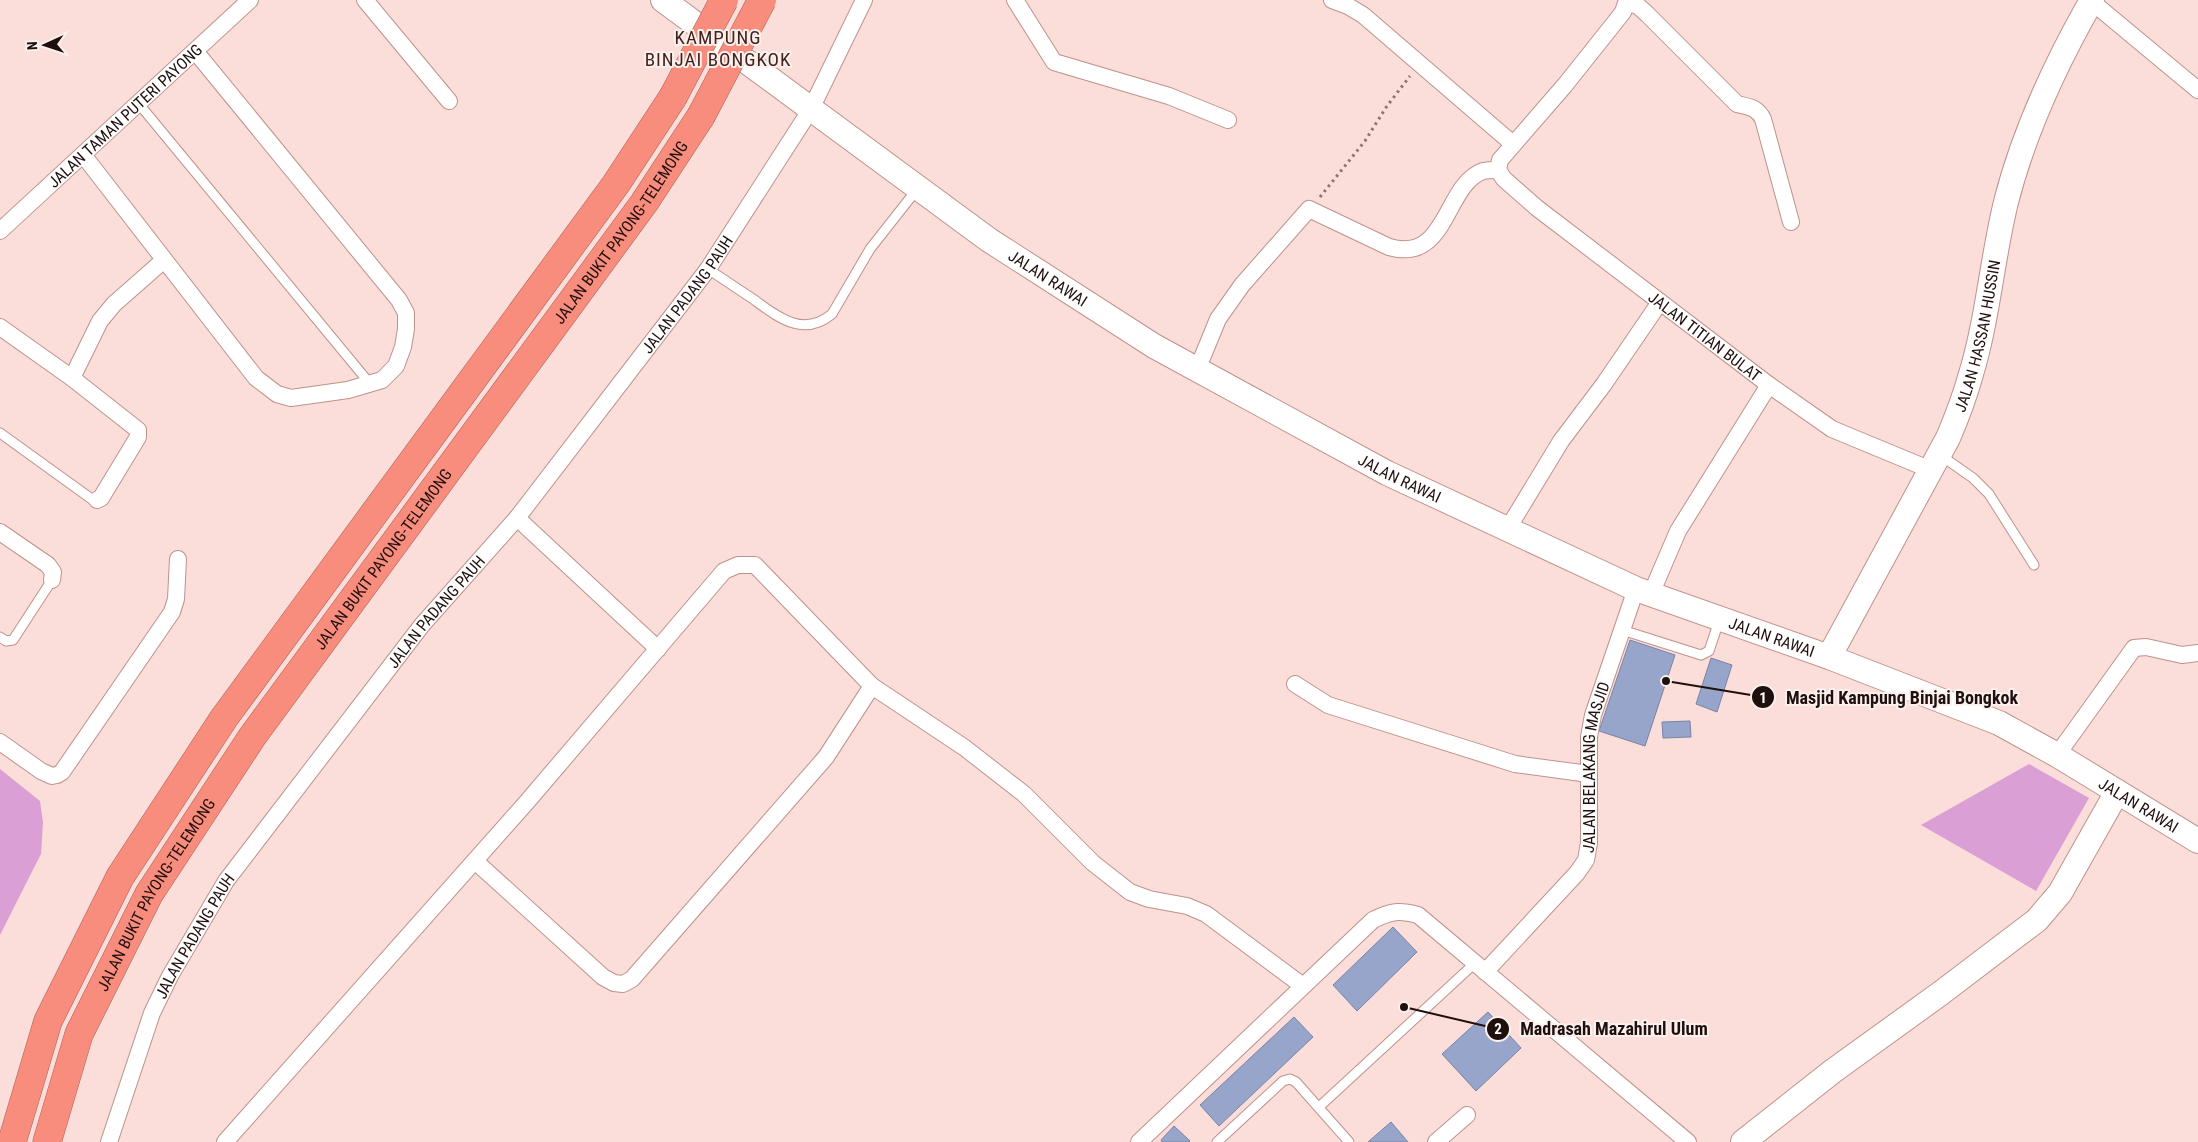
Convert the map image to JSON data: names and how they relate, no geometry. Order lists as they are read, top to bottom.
{
  "streets": {
    "highway": ["JALAN BUKIT PAYONG-TELEMONG"],
    "main road": ["JALAN RAWAI", "JALAN HASSAN HUSSIN"],
    "street": [
      "JALAN TAMAN PUTERI PAYONG",
      "JALAN PADANG PAUH",
      "JALAN TITIAN BULAT",
      "JALAN BELAKANG MASJID"
    ]
  },
  "crossings": [
    ["JALAN RAWAI", "JALAN PADANG PAUH"],
    ["JALAN RAWAI", "JALAN HASSAN HUSSIN"],
    ["JALAN RAWAI", "JALAN BELAKANG MASJID"],
    ["JALAN HASSAN HUSSIN", "JALAN TITIAN BULAT"],
    ["JALAN TITIAN BULAT", "JALAN BELAKANG MASJID"]
  ],
  "districts": ["KAMPUNG BINJAI BONGKOK"],
  "places": ["Masjid Kampung Binjai Bongkok", "Madrasah Mazahirul Ulum"],
  "north": "left"
}
